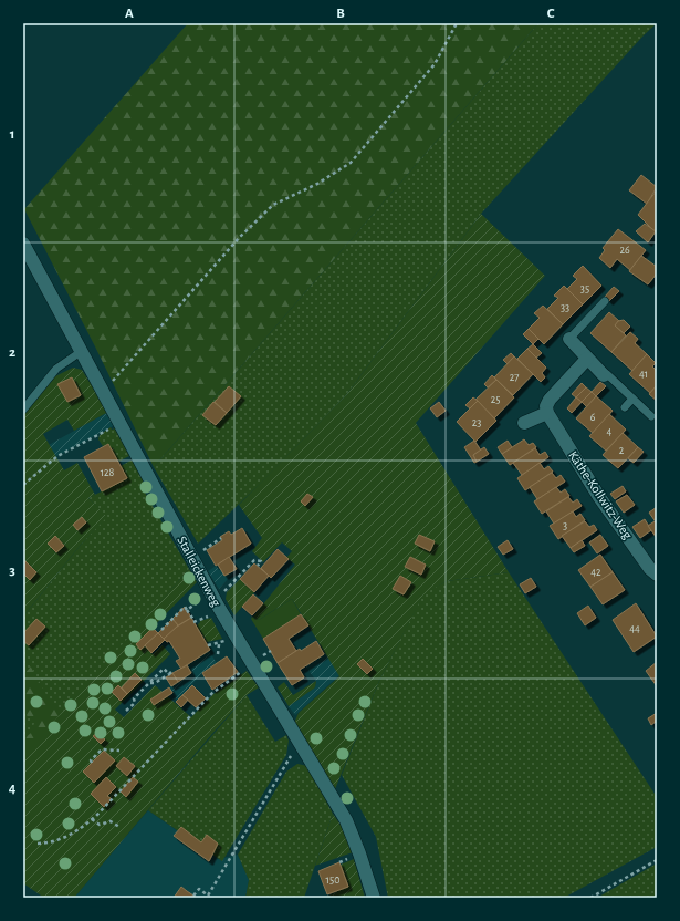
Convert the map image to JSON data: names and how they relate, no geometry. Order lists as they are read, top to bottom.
{
  "streets": {
    "street": ["Käthe-Kollwitz-Weg", "Stalleickenweg"]
  },
  "house_numbers": [
    "26",
    "35",
    "33",
    "41",
    "27",
    "25",
    "6",
    "23",
    "4",
    "2",
    "128",
    "3",
    "42",
    "44",
    "150"
  ],
  "grid": {
    "columns": ["A", "B", "C"],
    "rows": [
      "1",
      "2",
      "3",
      "4"
    ]
  }
}
